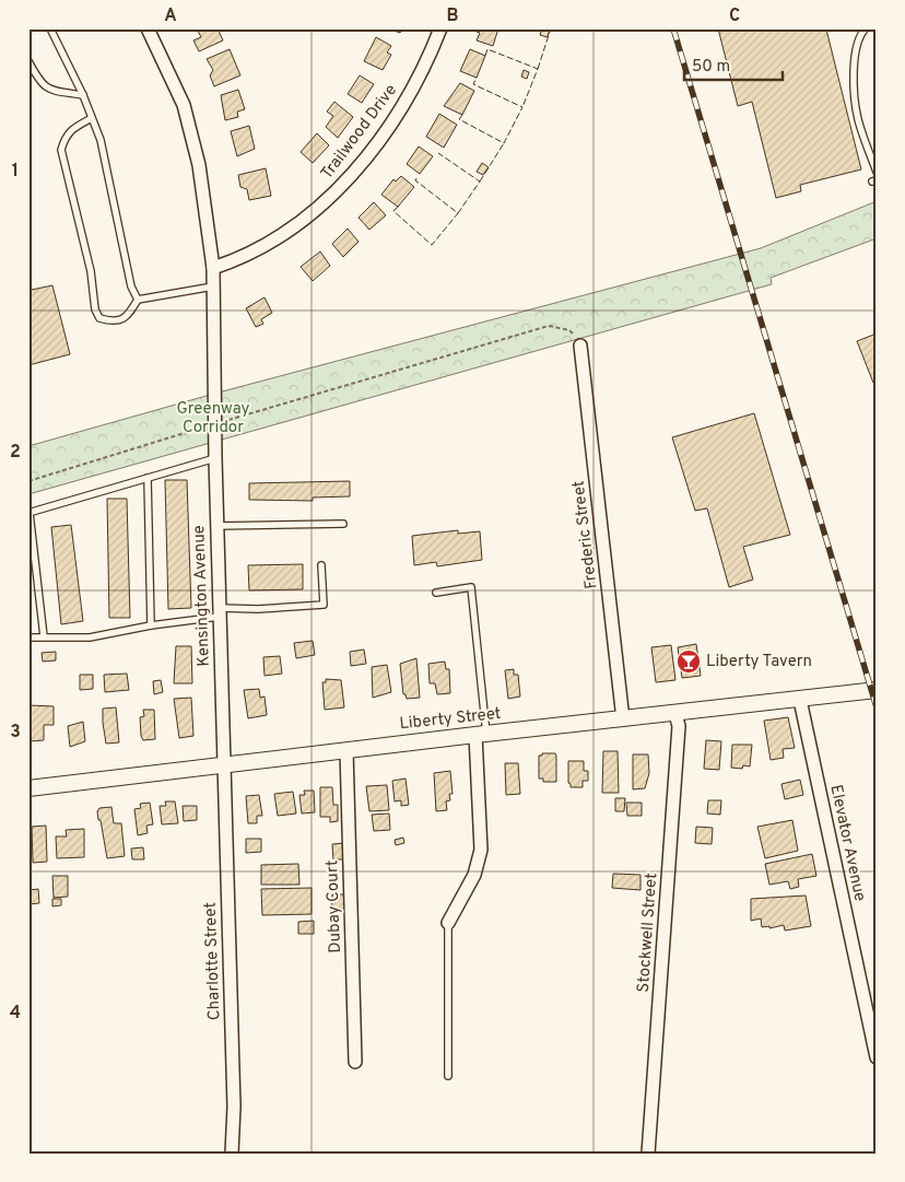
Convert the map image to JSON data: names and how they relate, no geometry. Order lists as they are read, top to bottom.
{
  "streets": {
    "street": [
      "Trailwood Drive",
      "Frederic Street",
      "Kensington Avenue",
      "Liberty Street",
      "Elevator Avenue",
      "Dubay Court",
      "Stockwell Street",
      "Charlotte Street"
    ]
  },
  "crossings": [
    ["Frederic Street", "Liberty Street"],
    ["Kensington Avenue", "Liberty Street"],
    ["Kensington Avenue", "Charlotte Street"],
    ["Liberty Street", "Elevator Avenue"],
    ["Liberty Street", "Dubay Court"],
    ["Liberty Street", "Stockwell Street"],
    ["Liberty Street", "Charlotte Street"]
  ],
  "parks": ["Greenway Corridor"],
  "places": {
    "bar": ["Liberty Tavern"]
  },
  "scale_bar": "50 m",
  "grid": {
    "columns": ["A", "B", "C"],
    "rows": [
      "1",
      "2",
      "3",
      "4"
    ]
  }
}
